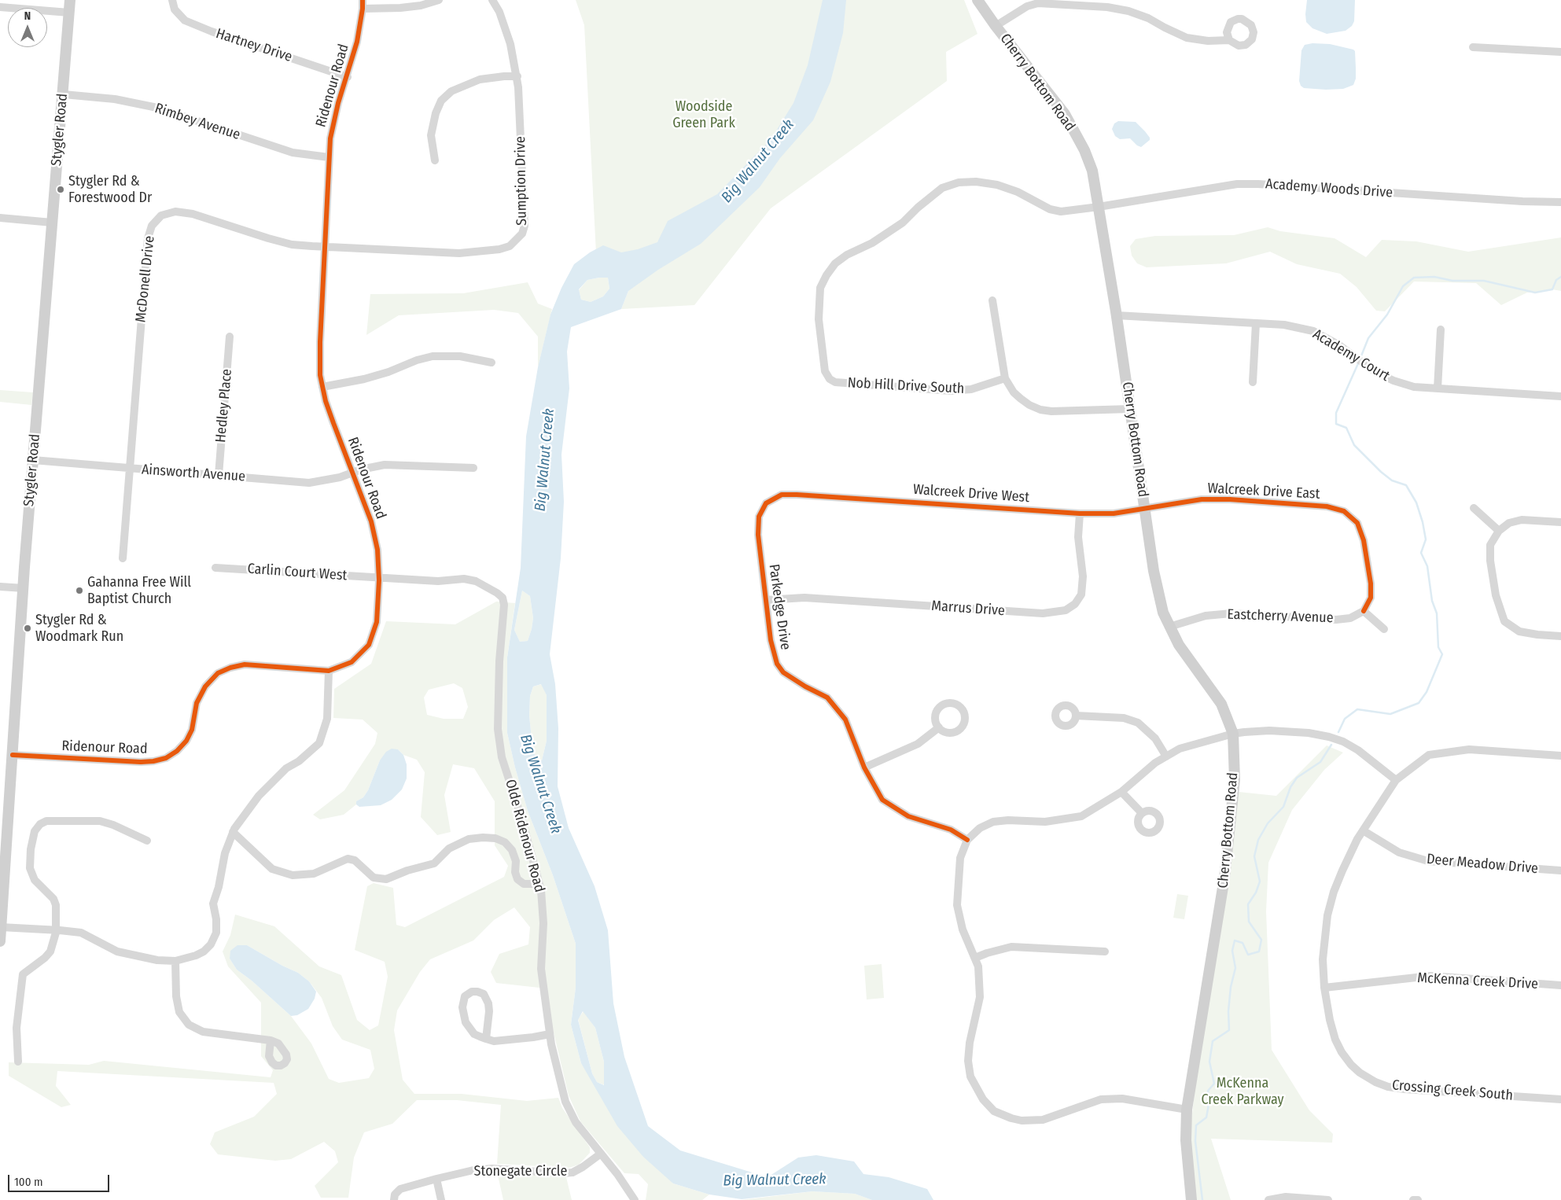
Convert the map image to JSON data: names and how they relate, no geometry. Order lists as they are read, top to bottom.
{
  "streets": {
    "main road": ["Cherry Bottom Road", "Stygler Road"],
    "street": [
      "Hartney Drive",
      "Ridenour Road",
      "Rimbey Avenue",
      "Sumption Drive",
      "Academy Woods Drive",
      "McDonell Drive",
      "Academy Court",
      "Nob Hill Drive South",
      "Hedley Place",
      "Ainsworth Avenue",
      "Walcreek Drive East",
      "Walcreek Drive West",
      "Carlin Court West",
      "Parkedge Drive",
      "Marrus Drive",
      "Eastcherry Avenue",
      "Olde Ridenour Road",
      "Deer Meadow Drive",
      "McKenna Creek Drive",
      "Crossing Creek South",
      "Stonegate Circle"
    ]
  },
  "crossings": [
    ["Hartney Drive", "Ridenour Road"],
    ["Cherry Bottom Road", "Academy Woods Drive"],
    ["Cherry Bottom Road", "Academy Court"],
    ["Cherry Bottom Road", "Walcreek Drive East"],
    ["Cherry Bottom Road", "Walcreek Drive West"],
    ["Cherry Bottom Road", "Eastcherry Avenue"],
    ["Ridenour Road", "Rimbey Avenue"],
    ["Ridenour Road", "Stygler Road"],
    ["Ridenour Road", "Sumption Drive"],
    ["Ridenour Road", "McDonell Drive"],
    ["Ridenour Road", "Ainsworth Avenue"],
    ["Ridenour Road", "Carlin Court West"],
    ["Rimbey Avenue", "Stygler Road"],
    ["Stygler Road", "Ainsworth Avenue"],
    ["Sumption Drive", "McDonell Drive"],
    ["Academy Woods Drive", "Nob Hill Drive South"],
    ["McDonell Drive", "Ainsworth Avenue"],
    ["Hedley Place", "Ainsworth Avenue"],
    ["Walcreek Drive East", "Walcreek Drive West"],
    ["Walcreek Drive East", "Eastcherry Avenue"],
    ["Walcreek Drive West", "Parkedge Drive"],
    ["Walcreek Drive West", "Marrus Drive"],
    ["Carlin Court West", "Olde Ridenour Road"],
    ["Parkedge Drive", "Marrus Drive"],
    ["Olde Ridenour Road", "Stonegate Circle"],
    ["Deer Meadow Drive", "Crossing Creek South"],
    ["McKenna Creek Drive", "Crossing Creek South"]
  ],
  "water": ["Big Walnut Creek"],
  "parks": ["Woodside Green Park", "McKenna Creek Parkway"],
  "places": ["Stygler Rd & Forestwood Dr", "Gahanna Free Will Baptist Church", "Stygler Rd & Woodmark Run"],
  "scale_bar": "100 m",
  "north": "top"
}
